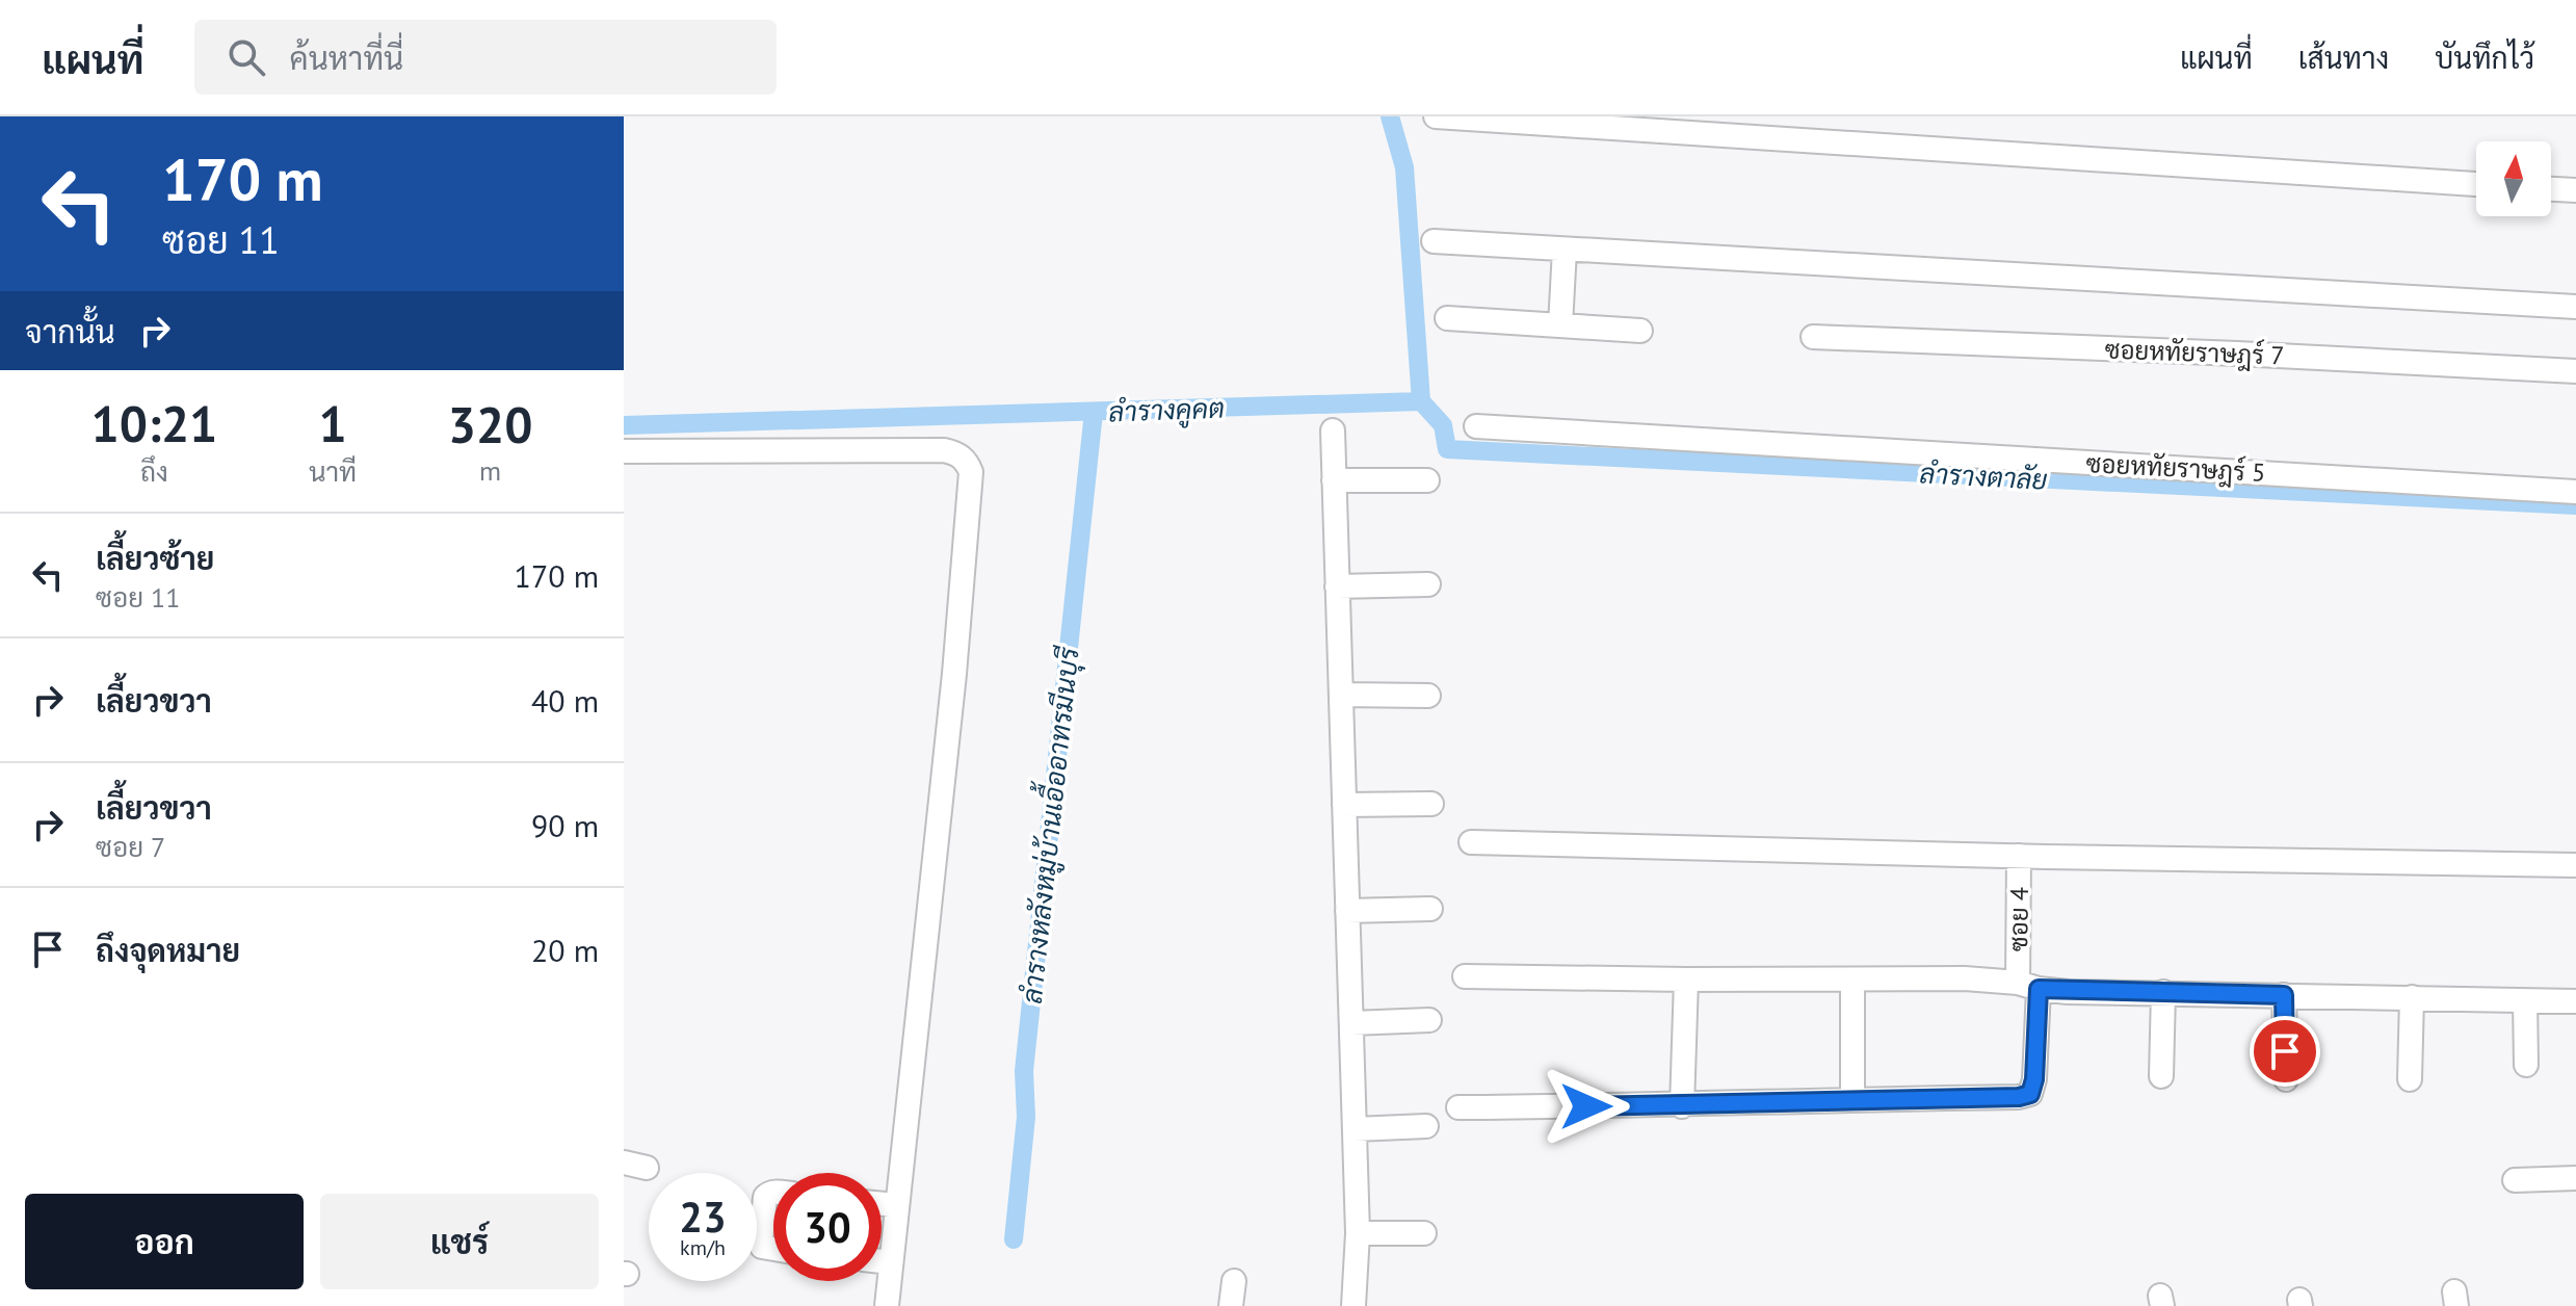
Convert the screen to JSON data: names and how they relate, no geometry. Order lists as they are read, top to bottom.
{
  "streets": {
    "street": ["ซอยหทัยราษฎร์ 7", "ซอยหทัยราษฎร์ 5", "ซอย 4"]
  },
  "water": ["ลำรางคูคต", "ลำรางตาลัย", "ลำรางหลังหมู่บ้านเอื้ออาทรมีนบุรี"],
  "north": "top",
  "page": {
    "header": "แผนที่",
    "search": "ค้นหาที่นี่",
    "nav": ["แผนที่", "เส้นทาง", "บันทึกไว้"],
    "turn": ["170 m", "ซอย 11"],
    "then": "จากนั้น",
    "eta": [
      "10:21",
      "ถึง",
      "1",
      "นาที",
      "320",
      "m"
    ],
    "list": [
      {
        "name": "เลี้ยวซ้าย",
        "note": "ซอย 11",
        "value": "170 m"
      },
      {
        "name": "เลี้ยวขวา",
        "value": "40 m"
      },
      {
        "name": "เลี้ยวขวา",
        "note": "ซอย 7",
        "value": "90 m"
      },
      {
        "name": "ถึงจุดหมาย",
        "value": "20 m"
      }
    ],
    "speed": "23 km/h",
    "limit": "30",
    "buttons": ["ออก", "แชร์"]
  }
}
